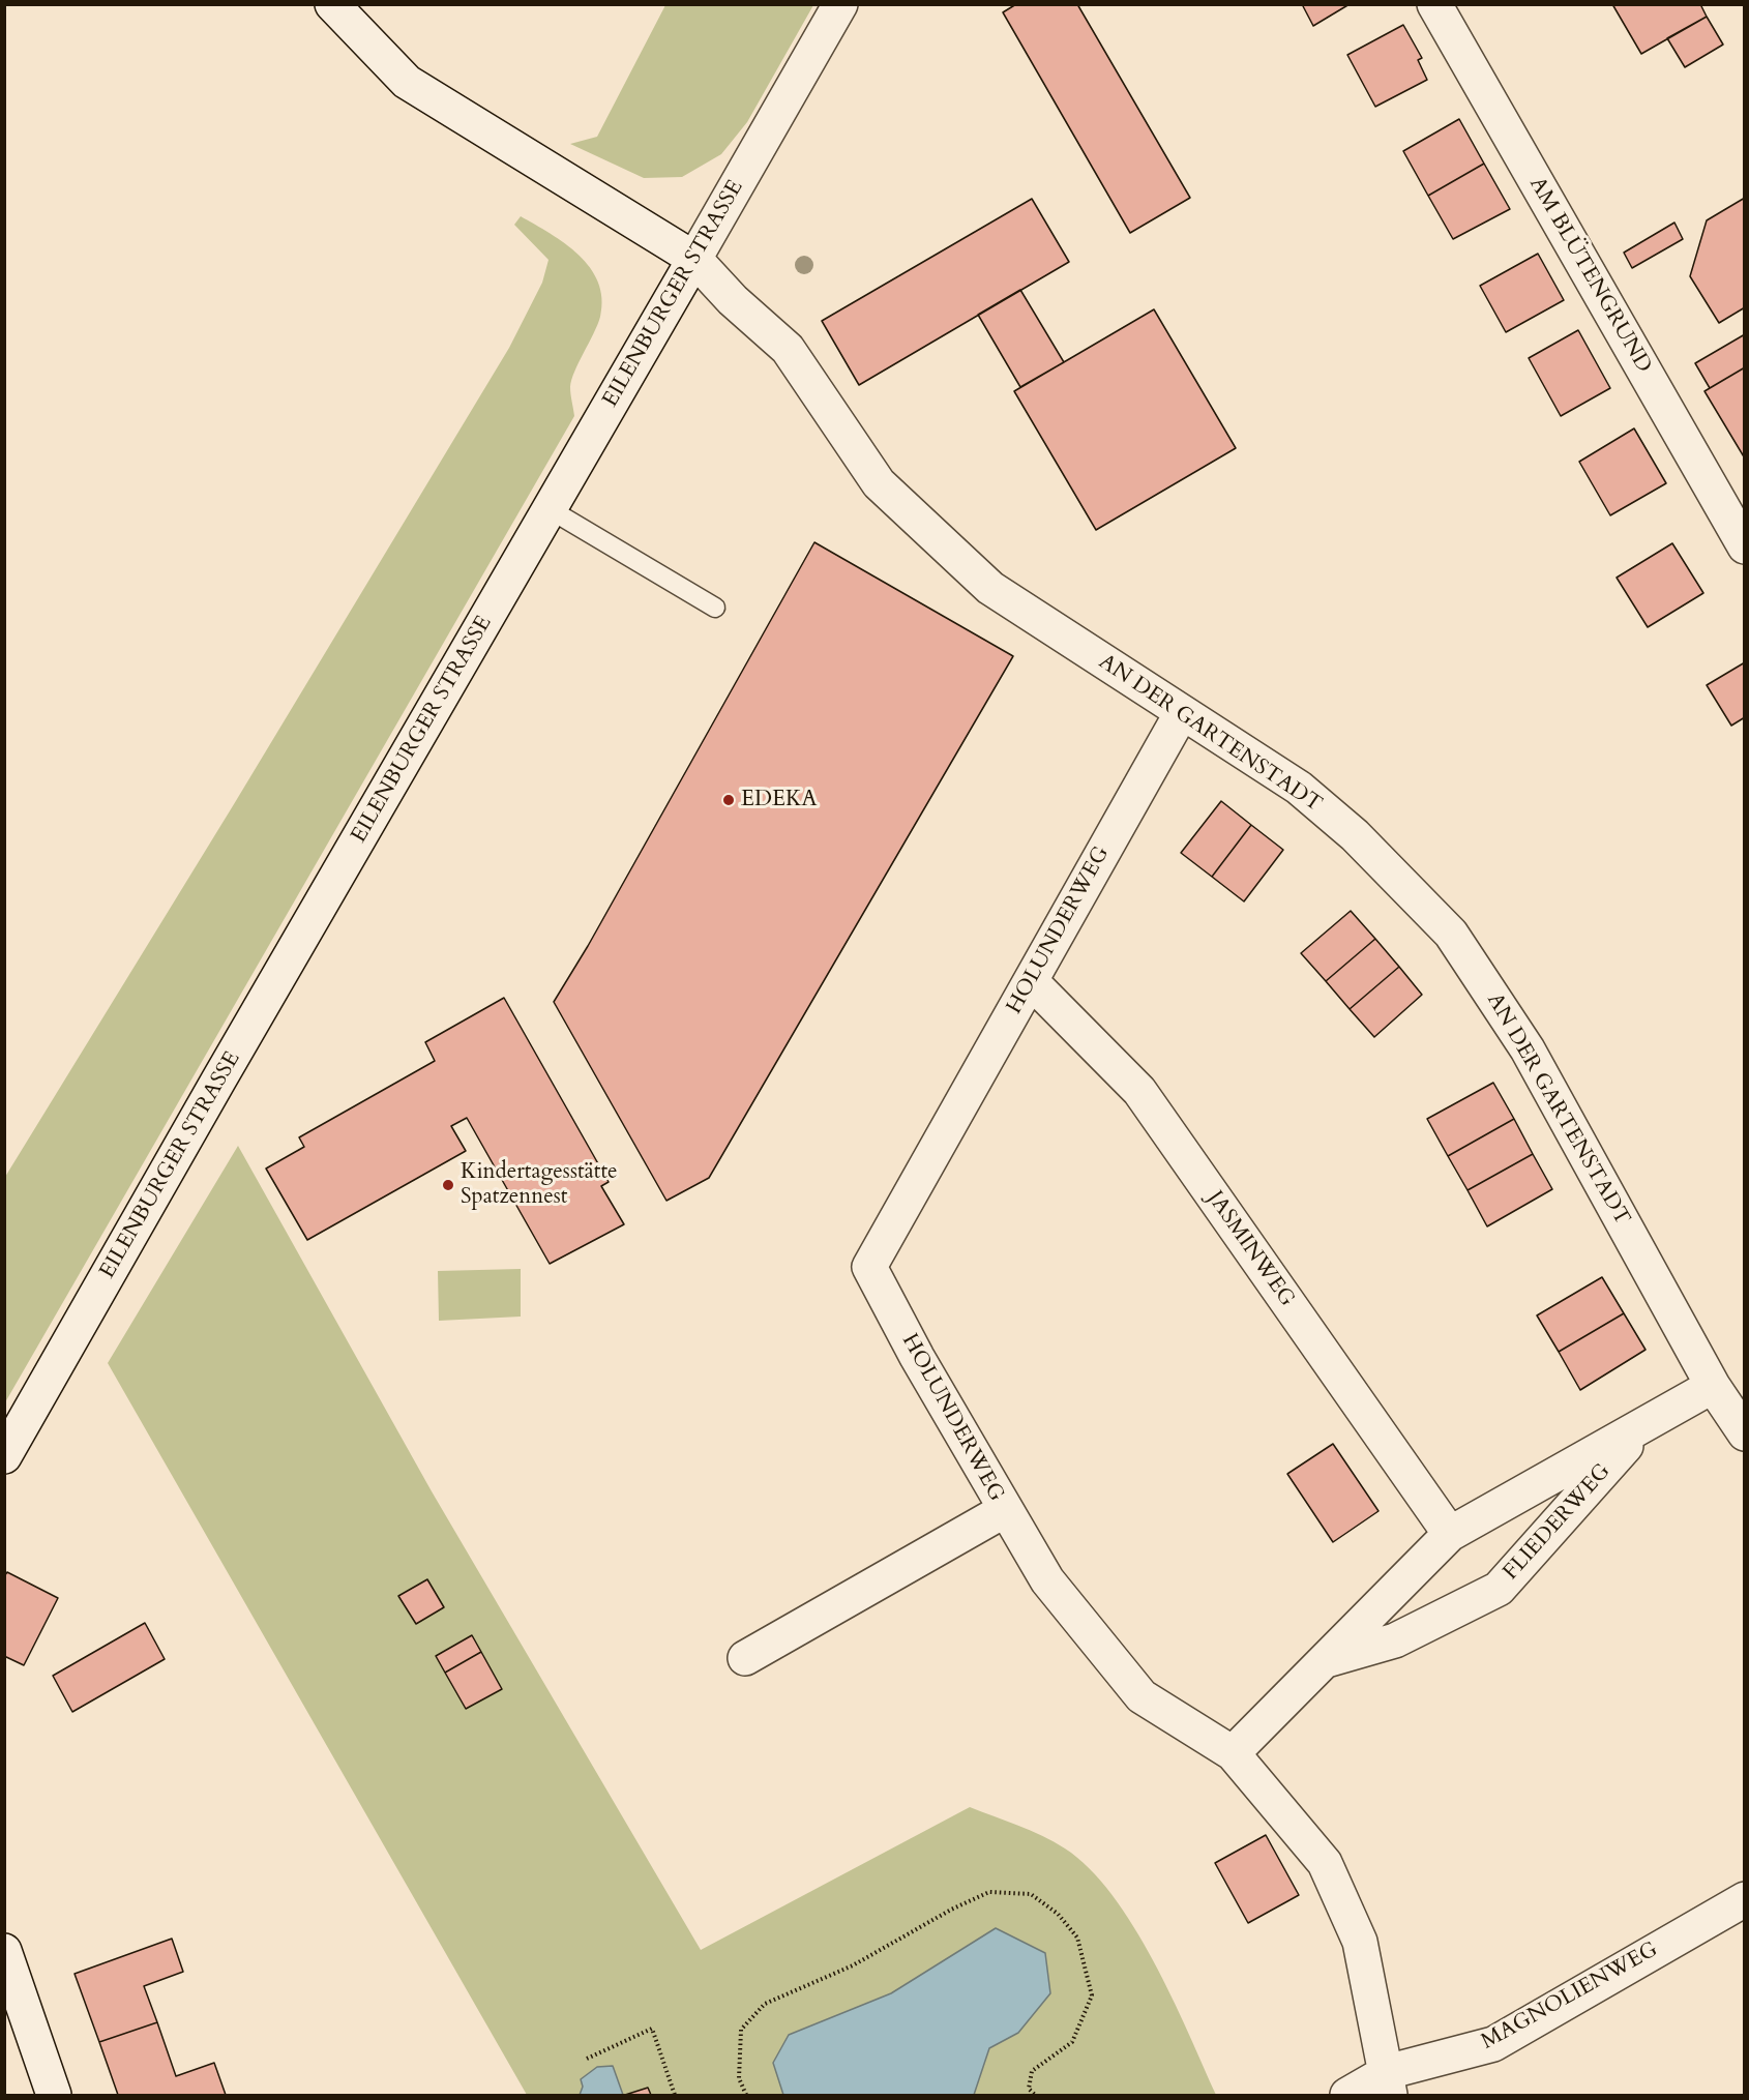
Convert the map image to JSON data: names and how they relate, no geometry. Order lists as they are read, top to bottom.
{
  "streets": {
    "street": [
      "AM BLÜTENGRUND",
      "EILENBURGER STRASSE",
      "AN DER GARTENSTADT",
      "HOLUNDERWEG",
      "JASMINWEG",
      "FLIEDERWEG",
      "MAGNOLIENWEG"
    ]
  },
  "crossings": [
    ["EILENBURGER STRASSE", "AN DER GARTENSTADT"],
    ["AN DER GARTENSTADT", "HOLUNDERWEG"],
    ["AN DER GARTENSTADT", "FLIEDERWEG"],
    ["HOLUNDERWEG", "JASMINWEG"],
    ["HOLUNDERWEG", "FLIEDERWEG"],
    ["HOLUNDERWEG", "MAGNOLIENWEG"],
    ["JASMINWEG", "FLIEDERWEG"]
  ],
  "places": ["EDEKA", "Kindertagesstätte Spatzennest"]
}
